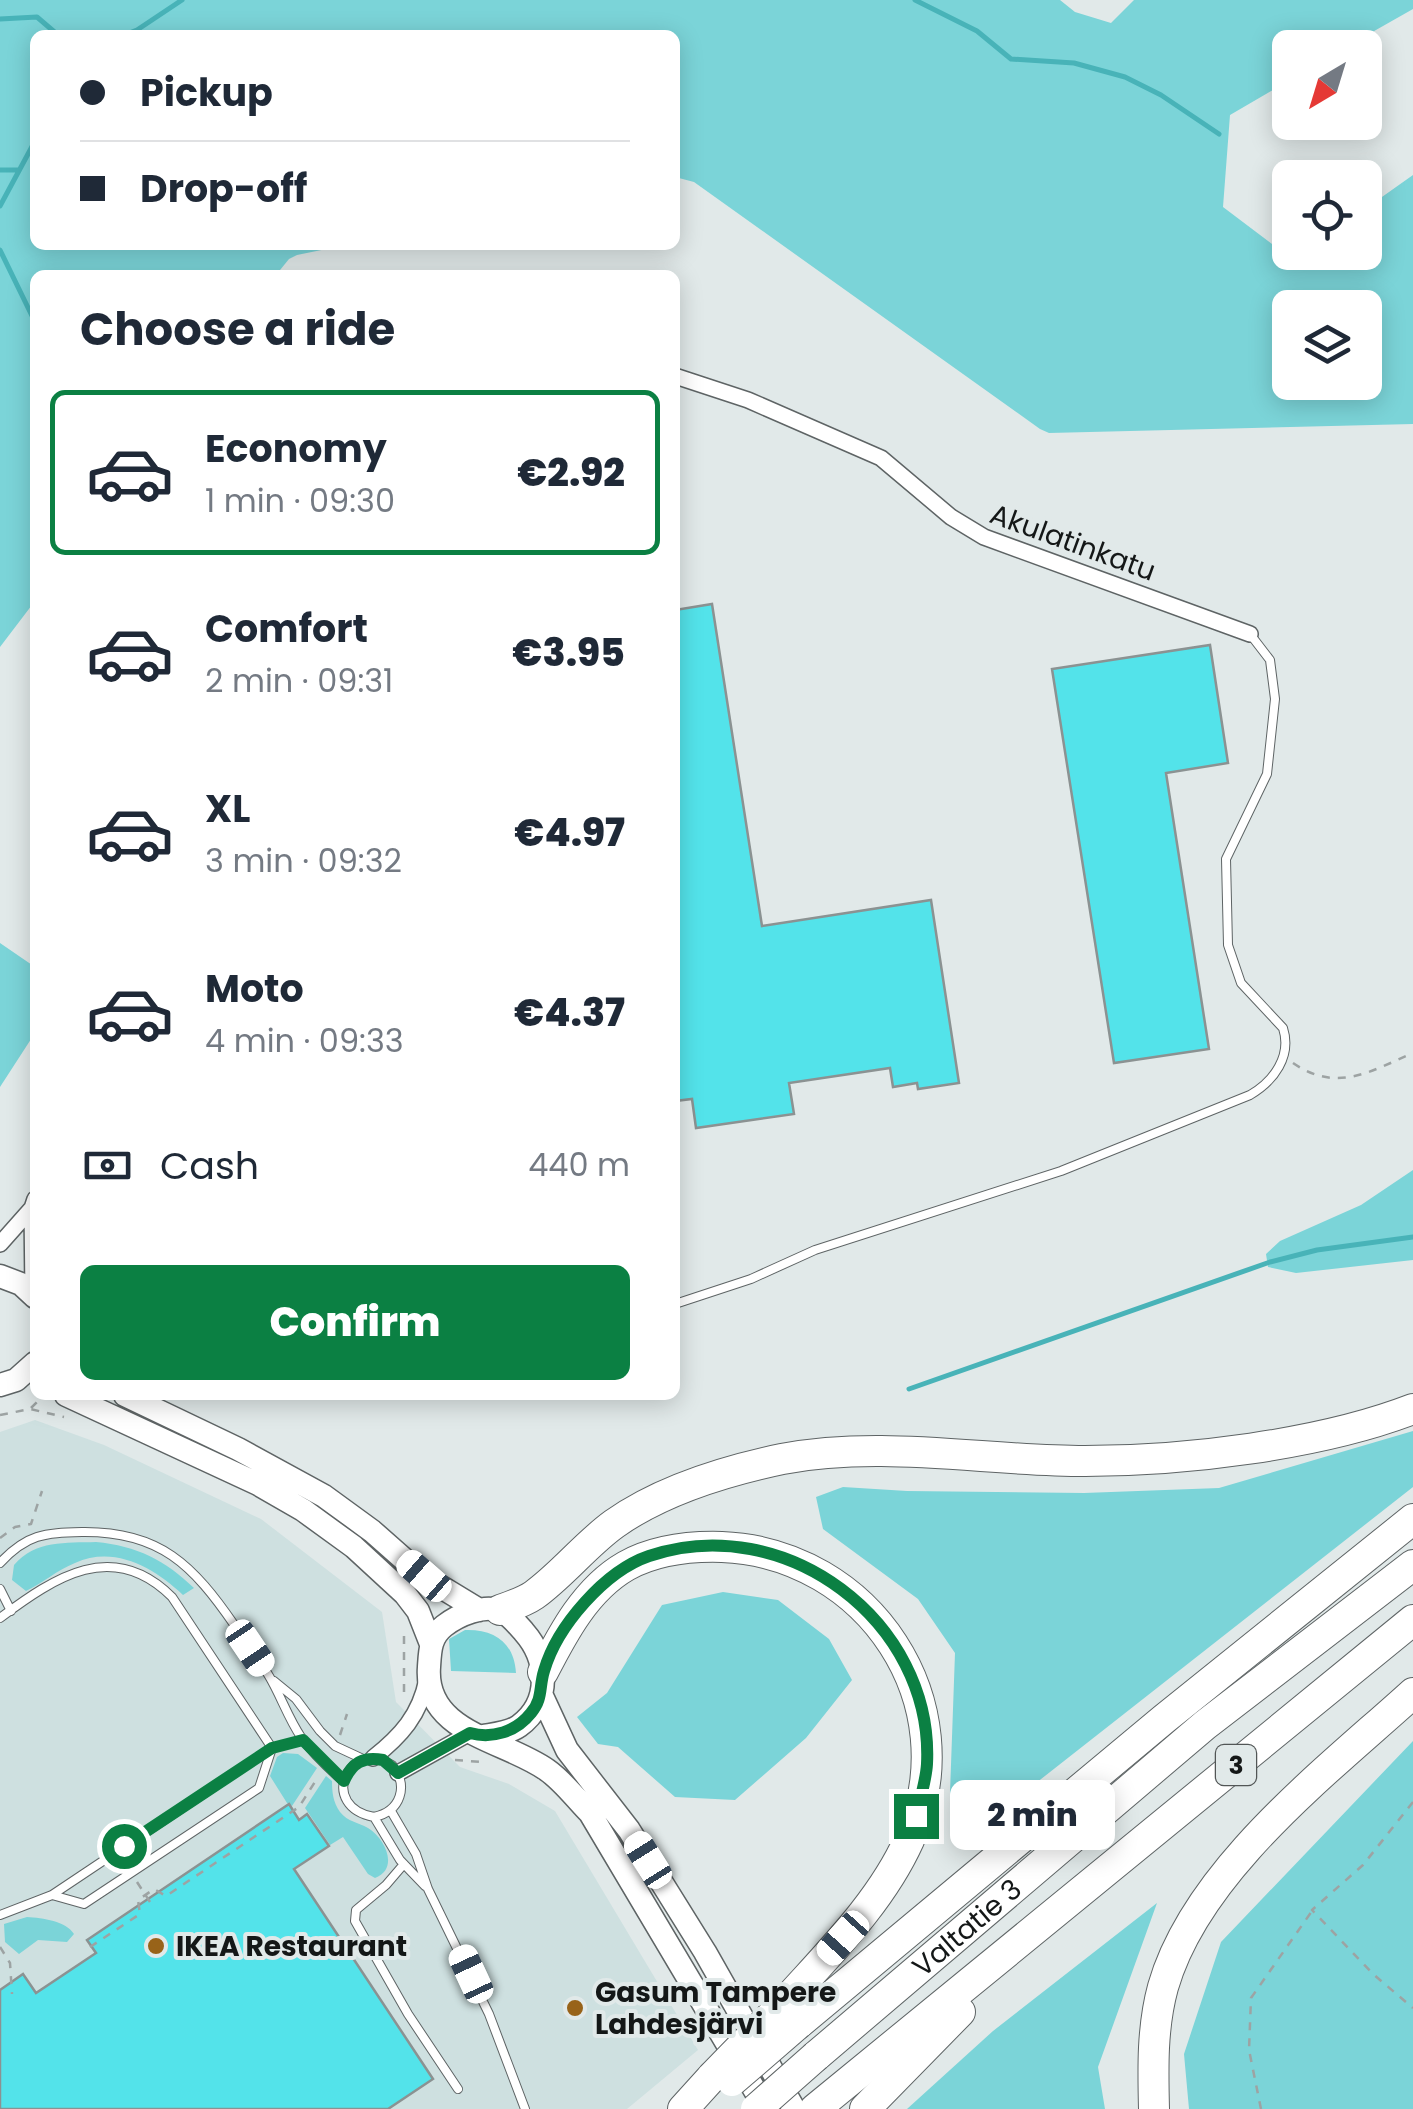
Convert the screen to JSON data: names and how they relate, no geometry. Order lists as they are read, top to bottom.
{
  "streets": {
    "highway": ["3", "Valtatie 3"],
    "street": ["Akulatinkatu"]
  },
  "crossings": [
    ["3", "Valtatie 3"]
  ],
  "places": ["IKEA Restaurant", "Gasum Tampere Lahdesjärvi"],
  "north": "bottom left",
  "page": {
    "banner": ["Pickup", "Drop-off"],
    "heading": "Choose a ride",
    "list": [
      {
        "name": "Economy",
        "note": "1 min · 09:30",
        "value": "€2.92"
      },
      {
        "name": "Comfort",
        "note": "2 min · 09:31",
        "value": "€3.95"
      },
      {
        "name": "XL",
        "note": "3 min · 09:32",
        "value": "€4.97"
      },
      {
        "name": "Moto",
        "note": "4 min · 09:33",
        "value": "€4.37"
      }
    ],
    "pay": ["Cash", "440 m"],
    "buttons": "Confirm",
    "bubble": "2 min"
  }
}
